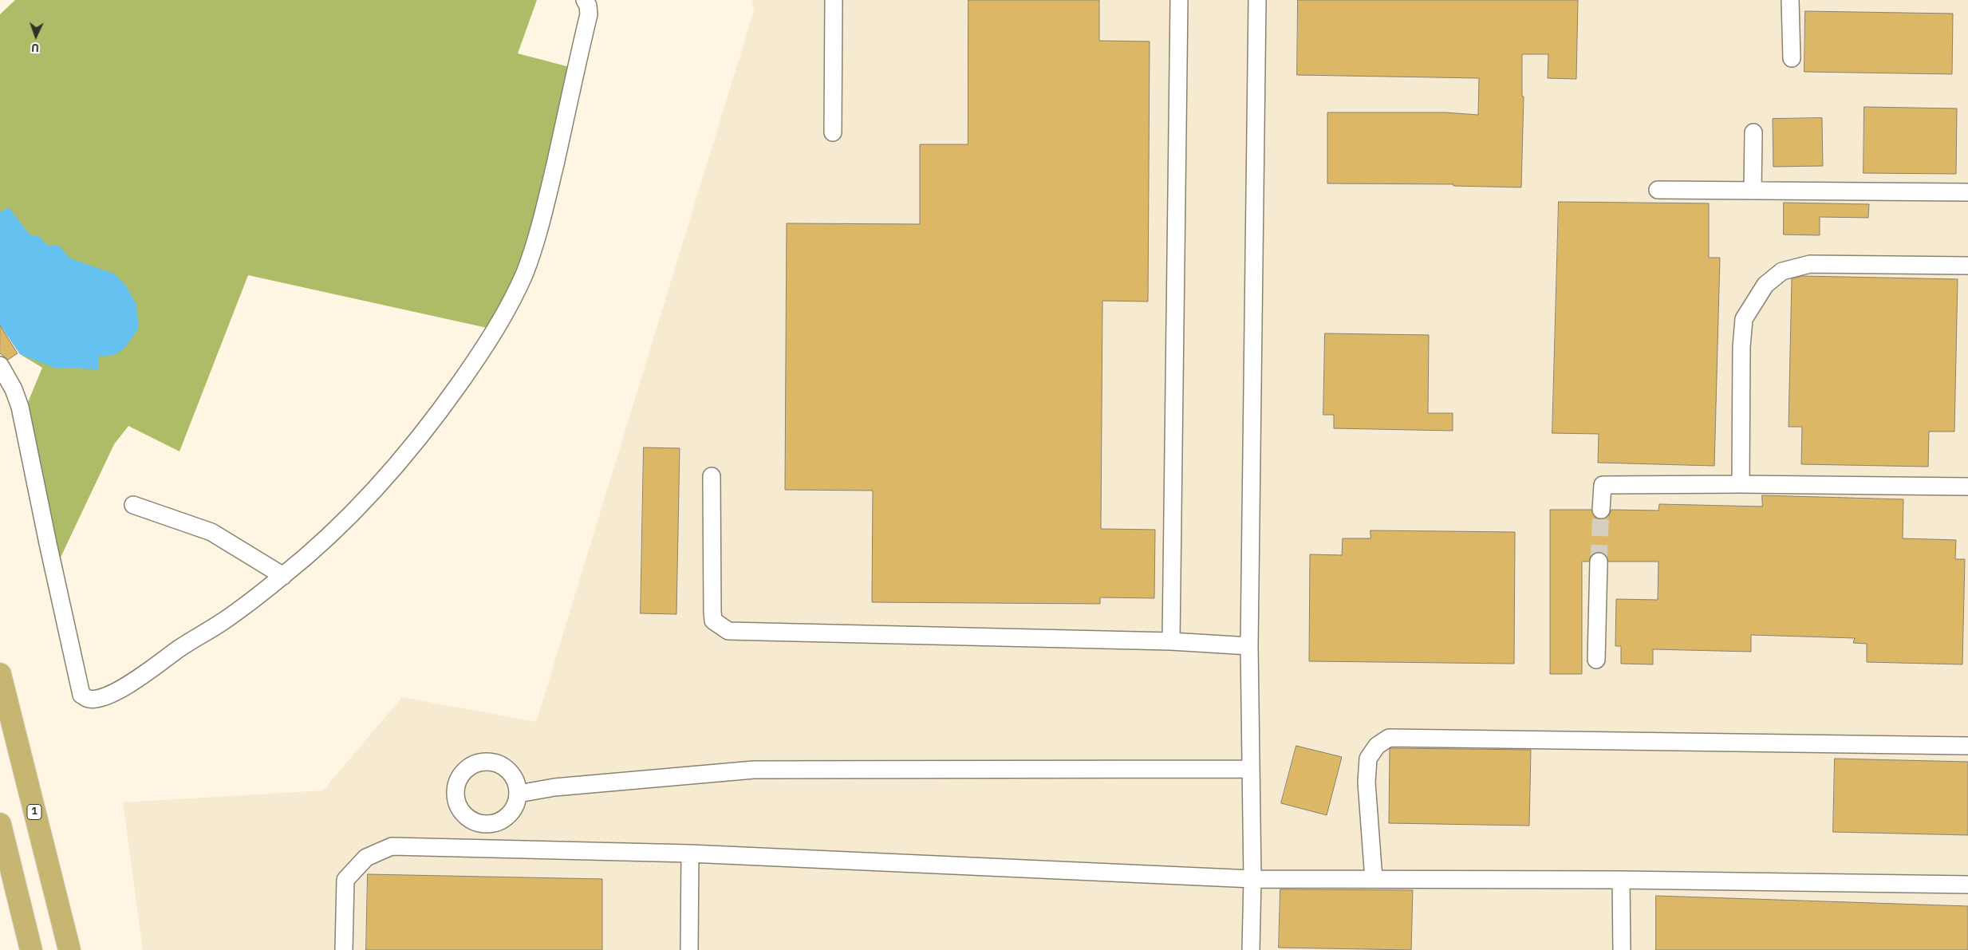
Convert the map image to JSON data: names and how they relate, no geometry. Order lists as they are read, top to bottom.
{
  "streets": {
    "highway": ["1"]
  },
  "north": "bottom"
}
